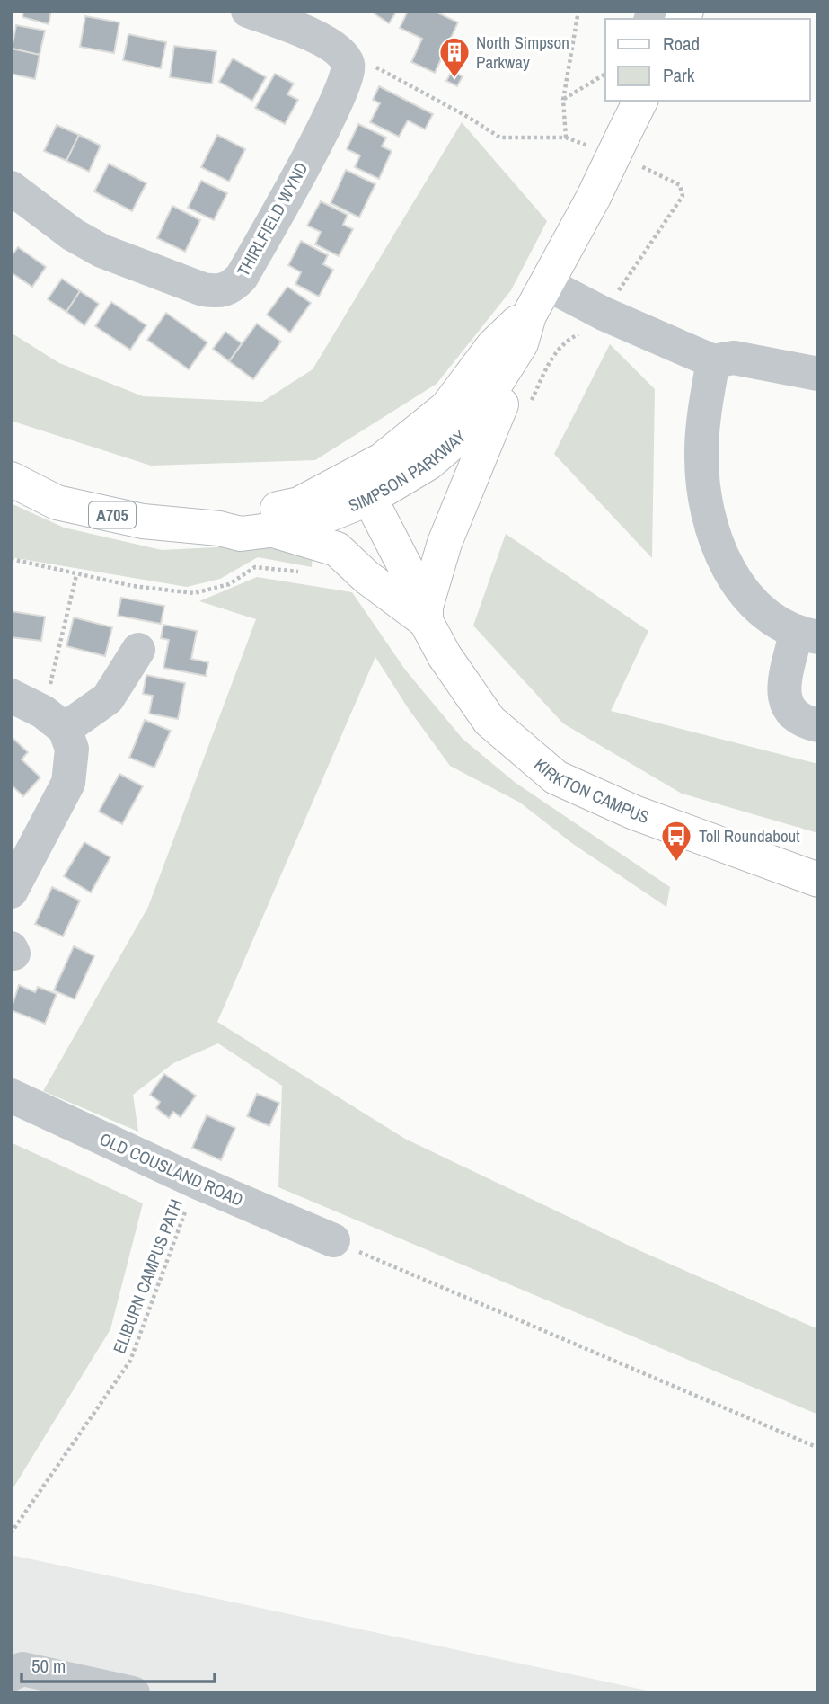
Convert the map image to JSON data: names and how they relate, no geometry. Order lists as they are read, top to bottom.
{
  "streets": {
    "main road": ["SIMPSON PARKWAY", "A705", "KIRKTON CAMPUS"],
    "street": ["THIRLFIELD WYND", "OLD COUSLAND ROAD"],
    "path": ["ELIBURN CAMPUS PATH"]
  },
  "crossings": [
    ["SIMPSON PARKWAY", "A705"],
    ["SIMPSON PARKWAY", "KIRKTON CAMPUS"],
    ["A705", "KIRKTON CAMPUS"],
    ["OLD COUSLAND ROAD", "ELIBURN CAMPUS PATH"]
  ],
  "places": {
    "building": ["North Simpson Parkway"],
    "bus stop": ["Toll Roundabout"]
  },
  "legend": ["Road", "Park"],
  "scale_bar": "50 m"
}
